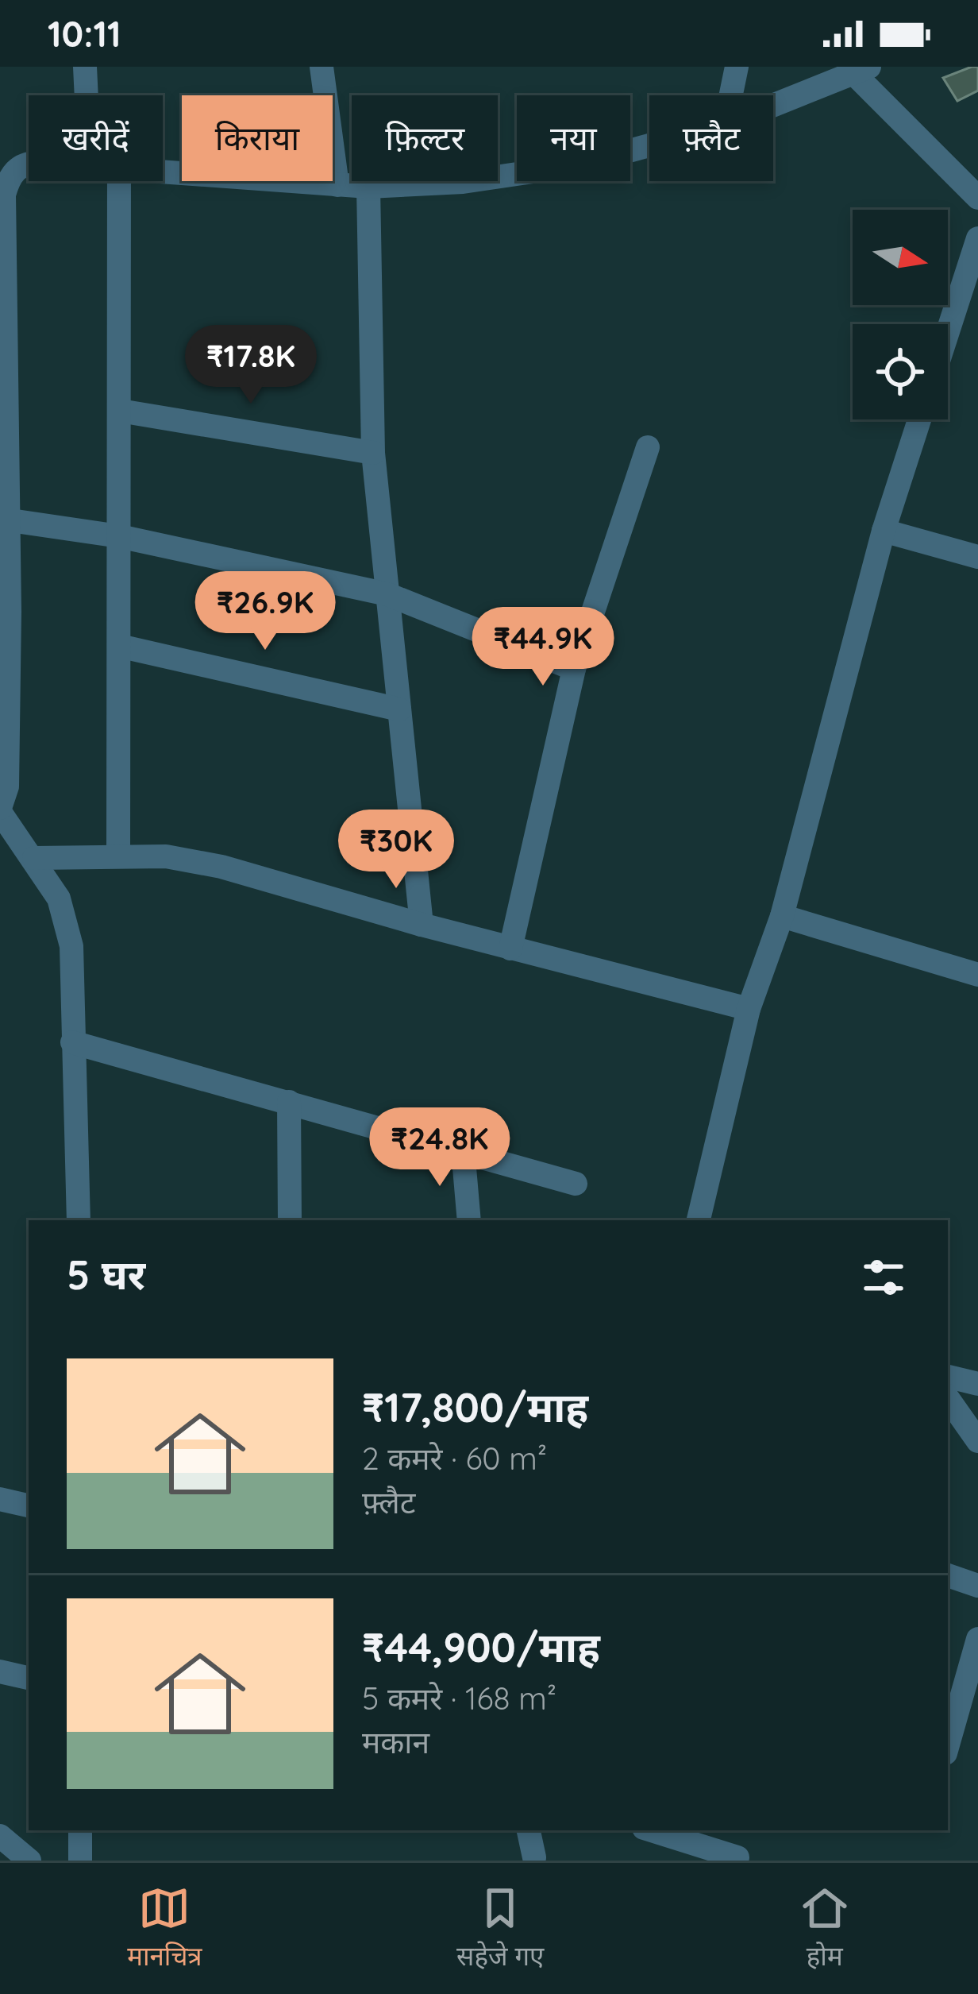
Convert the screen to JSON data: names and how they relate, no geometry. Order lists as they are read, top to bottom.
{
  "north": "right",
  "page": {
    "status": "10:11",
    "chip": [
      "खरीदें",
      "किराया",
      "फ़िल्टर",
      "नया",
      "फ़्लैट"
    ],
    "price": [
      "₹17.8K",
      "₹26.9K",
      "₹44.9K",
      "₹30K",
      "₹24.8K"
    ],
    "heading": "5 घर",
    "list": [
      {
        "name": "₹17,800/माह",
        "note": "2 कमरे · 60 m² · फ़्लैट"
      },
      {
        "name": "₹44,900/माह",
        "note": "5 कमरे · 168 m² · मकान"
      }
    ],
    "tabs": ["मानचित्र", "सहेजे गए", "होम"]
  }
}
